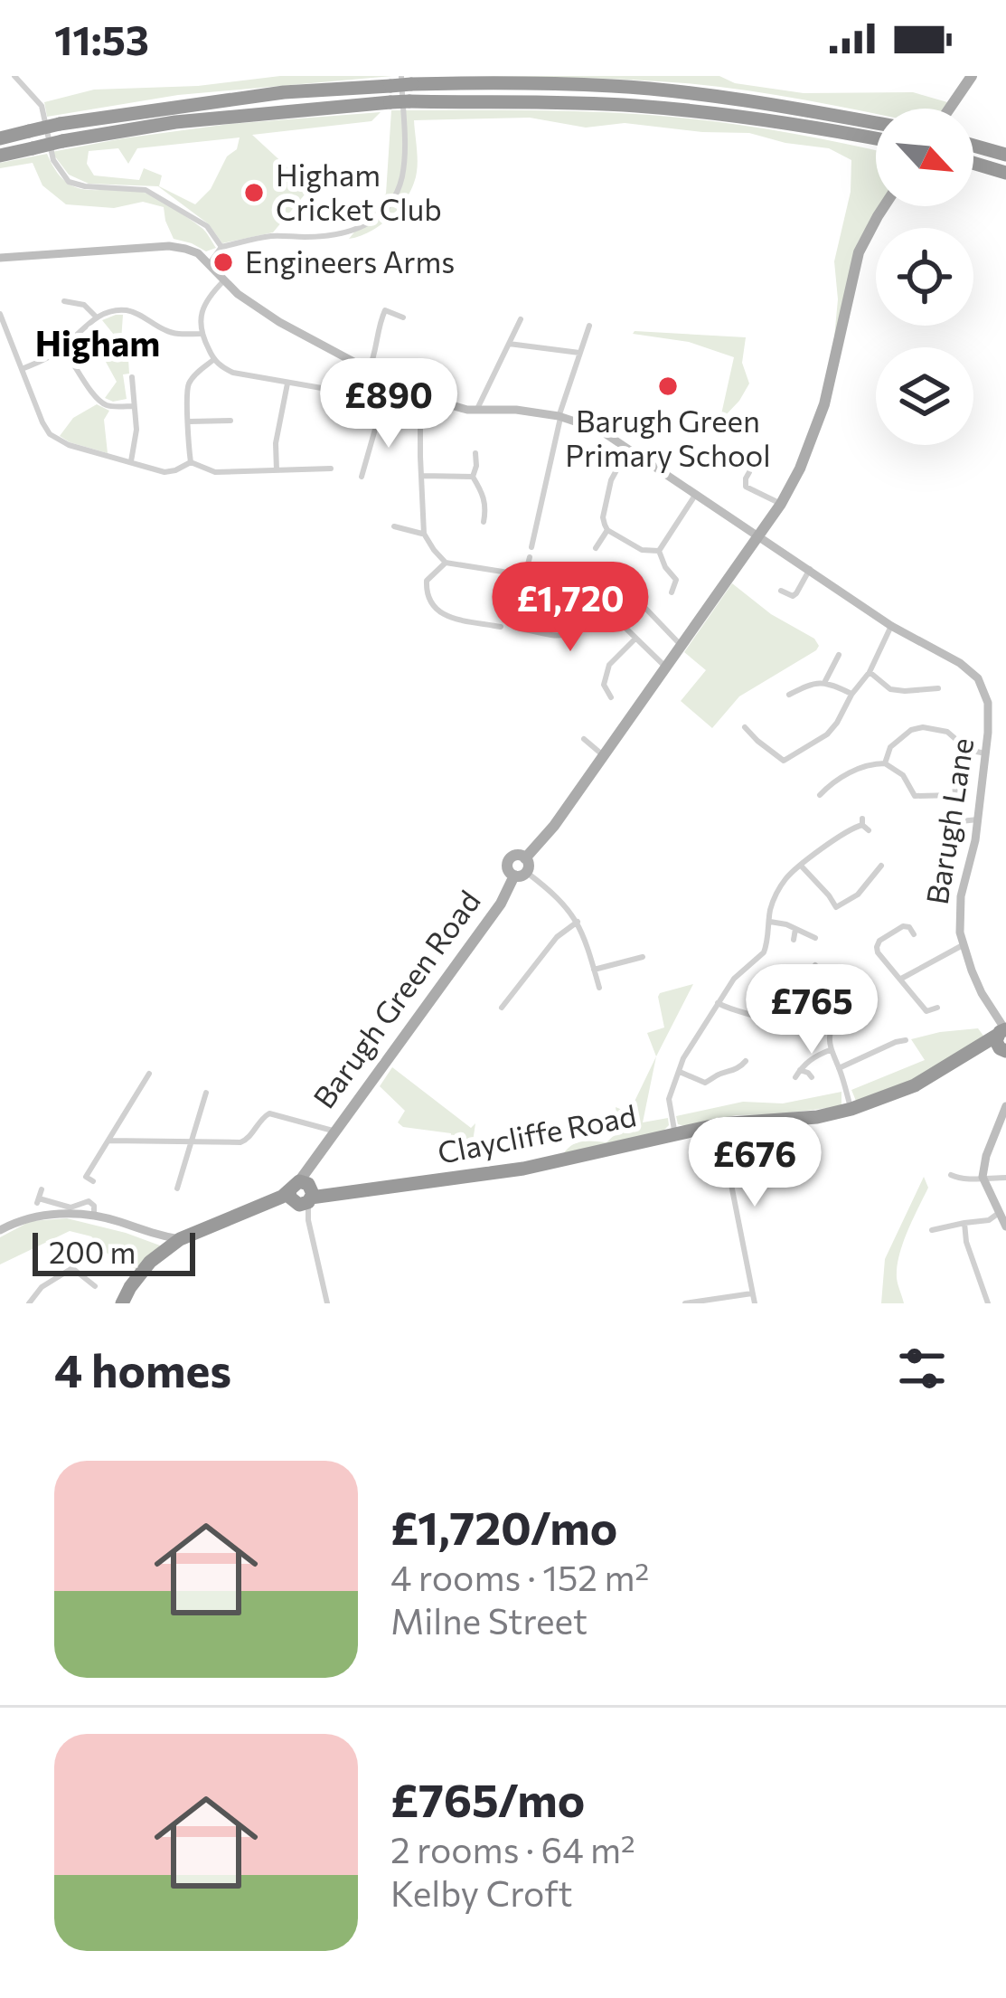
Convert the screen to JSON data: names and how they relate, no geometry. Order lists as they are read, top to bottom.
{
  "streets": {
    "highway": ["Barugh Green Road", "Claycliffe Road"],
    "street": ["Barugh Lane"]
  },
  "crossings": [
    ["Barugh Lane", "Barugh Green Road"],
    ["Barugh Lane", "Claycliffe Road"],
    ["Barugh Green Road", "Claycliffe Road"]
  ],
  "districts": ["Higham"],
  "places": ["Higham Cricket Club", "Engineers Arms", "Barugh Green Primary School"],
  "scale_bar": "200 m",
  "north": "bottom right",
  "page": {
    "status": "11:53",
    "price": [
      "£890",
      "£1,720",
      "£765",
      "£676"
    ],
    "scale": "200 m",
    "heading": "4 homes",
    "list": [
      {
        "name": "£1,720/mo",
        "note": "4 rooms · 152 m² · Milne Street"
      },
      {
        "name": "£765/mo",
        "note": "2 rooms · 64 m² · Kelby Croft"
      }
    ]
  }
}
